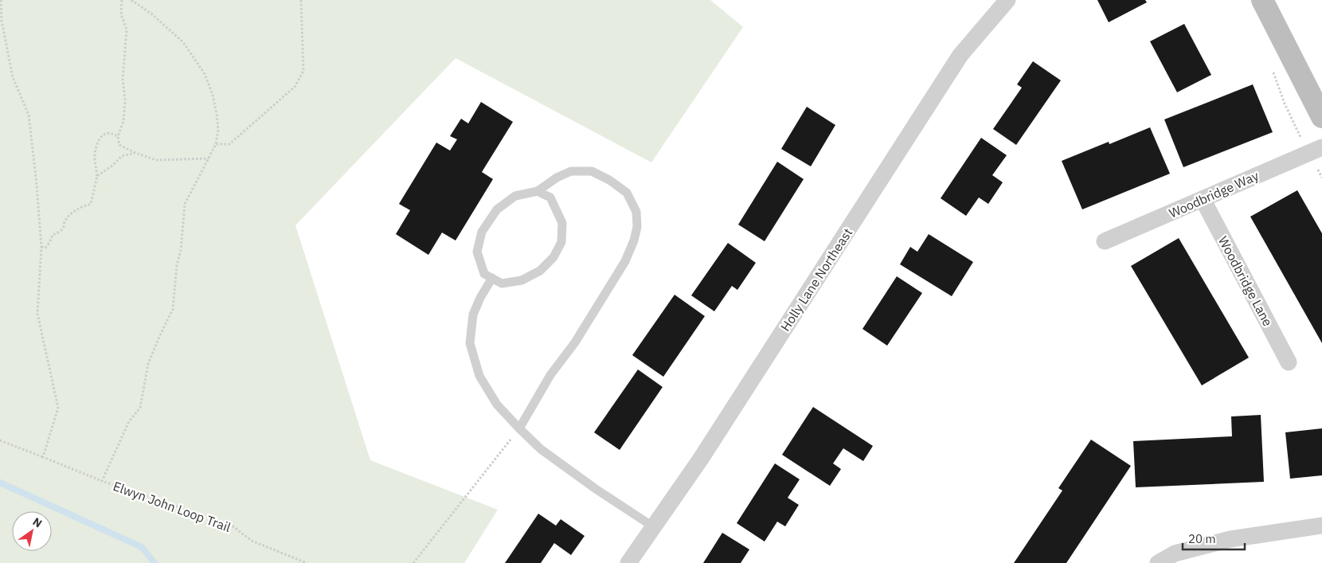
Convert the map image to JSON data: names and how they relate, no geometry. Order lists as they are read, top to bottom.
{
  "streets": {
    "street": ["Woodbridge Way", "Holly Lane Northeast", "Woodbridge Lane"],
    "path": ["Elwyn John Loop Trail"]
  },
  "crossings": [
    ["Woodbridge Way", "Woodbridge Lane"]
  ],
  "scale_bar": "20 m",
  "north": "top right"
}
